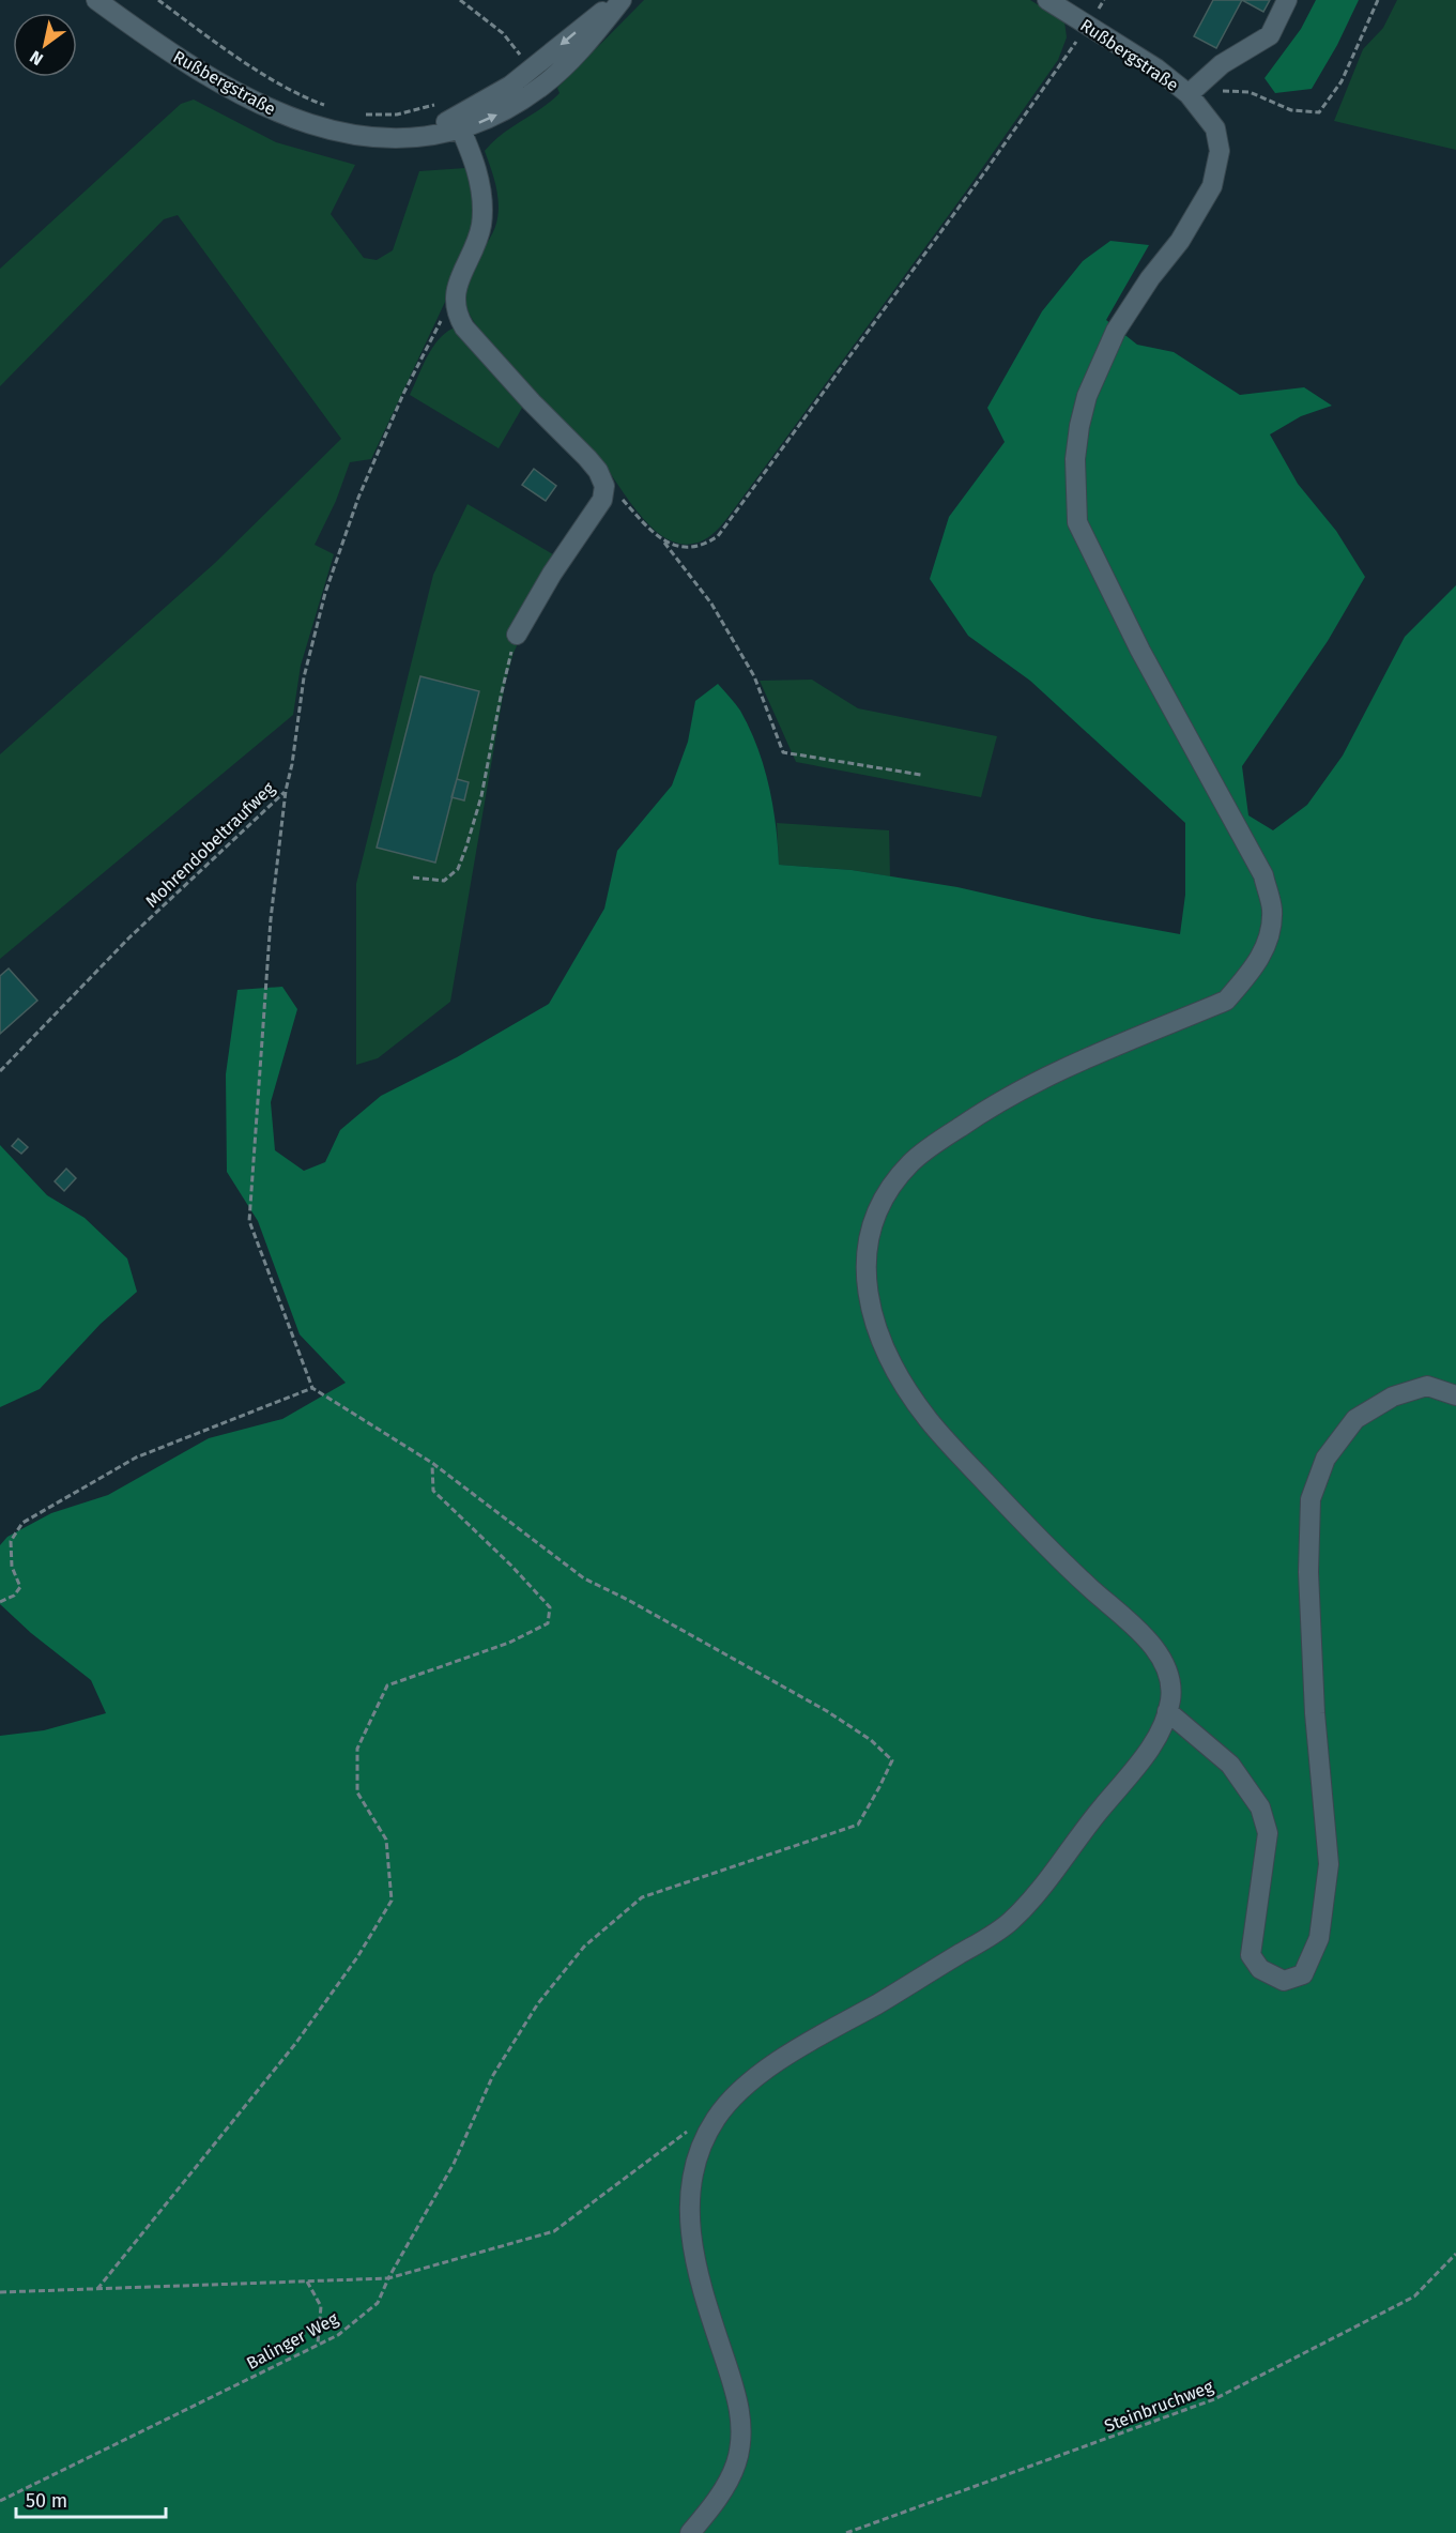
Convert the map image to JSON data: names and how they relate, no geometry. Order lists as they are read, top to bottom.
{
  "streets": {
    "street": ["Rußbergstraße"],
    "path": ["Mohrendobeltraufweg", "Balinger Weg", "Steinbruchweg"]
  },
  "scale_bar": "50 m",
  "north": "bottom left"
}
